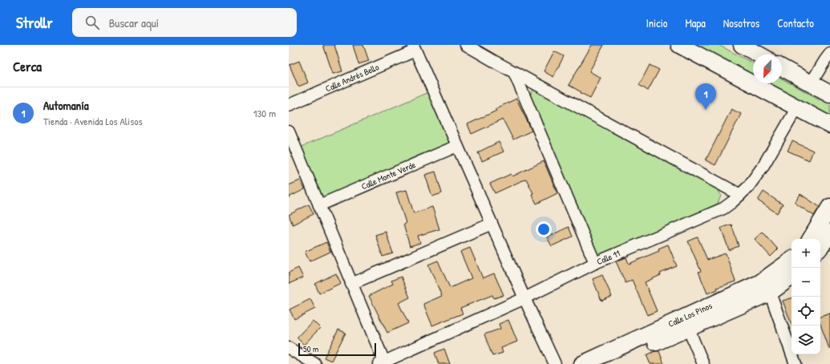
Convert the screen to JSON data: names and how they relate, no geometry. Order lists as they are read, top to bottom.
{
  "streets": {
    "street": [
      "Calle Andrés Bello",
      "Calle Monte Verde",
      "Calle 11",
      "Calle Los Pinos"
    ]
  },
  "scale_bar": "50 m",
  "north": "bottom left",
  "page": {
    "header": "Strollr",
    "search": "Buscar aquí",
    "nav": [
      "Inicio",
      "Mapa",
      "Nosotros",
      "Contacto"
    ],
    "heading": "Cerca",
    "pins": "1",
    "list": [
      {
        "mark": "1",
        "name": "Automanía",
        "note": "Tienda · Avenida Los Alisos",
        "value": "130 m"
      }
    ],
    "map_buttons": ["+", "−"],
    "scale": "50 m"
  }
}
